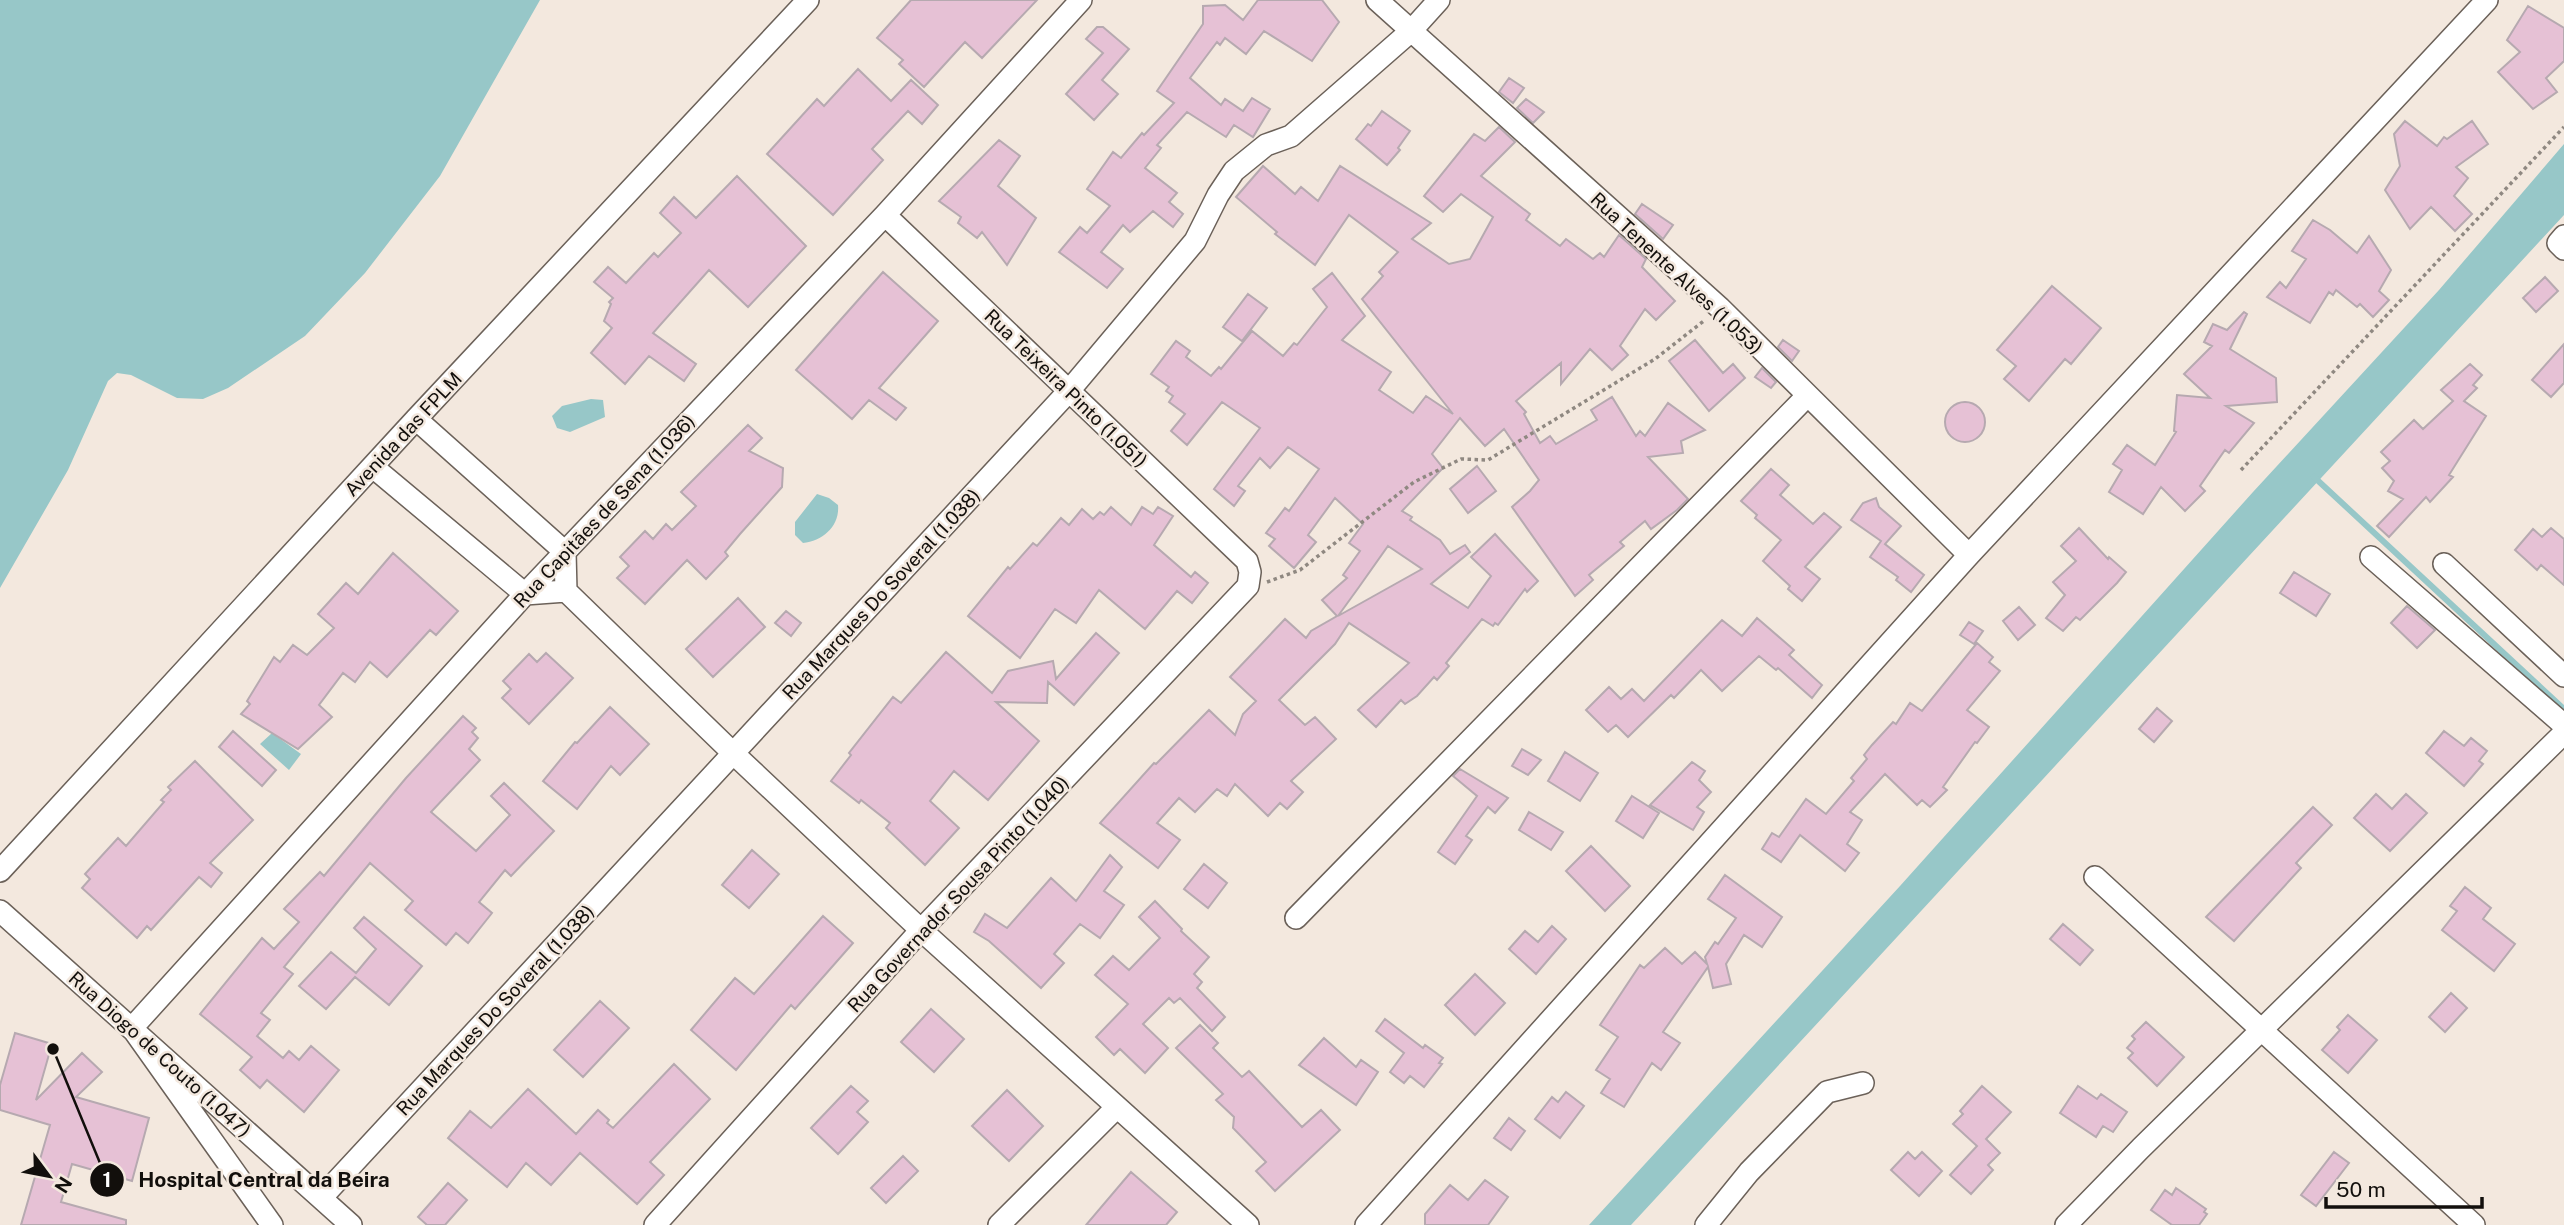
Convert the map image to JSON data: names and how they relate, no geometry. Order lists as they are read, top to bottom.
{
  "streets": {
    "street": [
      "Rua Tenente Alves (1.053)",
      "Rua Teixeira Pinto (1.051)",
      "Avenida das FPLM",
      "Rua Capitães de Sena (1.036)",
      "Rua Marques Do Soveral (1.038)",
      "Rua Governador Sousa Pinto (1.040)",
      "Rua Diogo de Couto (1.047)"
    ]
  },
  "crossings": [
    ["Rua Tenente Alves (1.053)", "Rua Marques Do Soveral (1.038)"],
    ["Rua Teixeira Pinto (1.051)", "Rua Capitães de Sena (1.036)"],
    ["Rua Teixeira Pinto (1.051)", "Rua Marques Do Soveral (1.038)"],
    ["Rua Teixeira Pinto (1.051)", "Rua Governador Sousa Pinto (1.040)"],
    ["Rua Capitães de Sena (1.036)", "Rua Diogo de Couto (1.047)"],
    ["Rua Marques Do Soveral (1.038)", "Rua Diogo de Couto (1.047)"]
  ],
  "places": ["Hospital Central da Beira"],
  "scale_bar": "50 m",
  "north": "bottom right"
}
